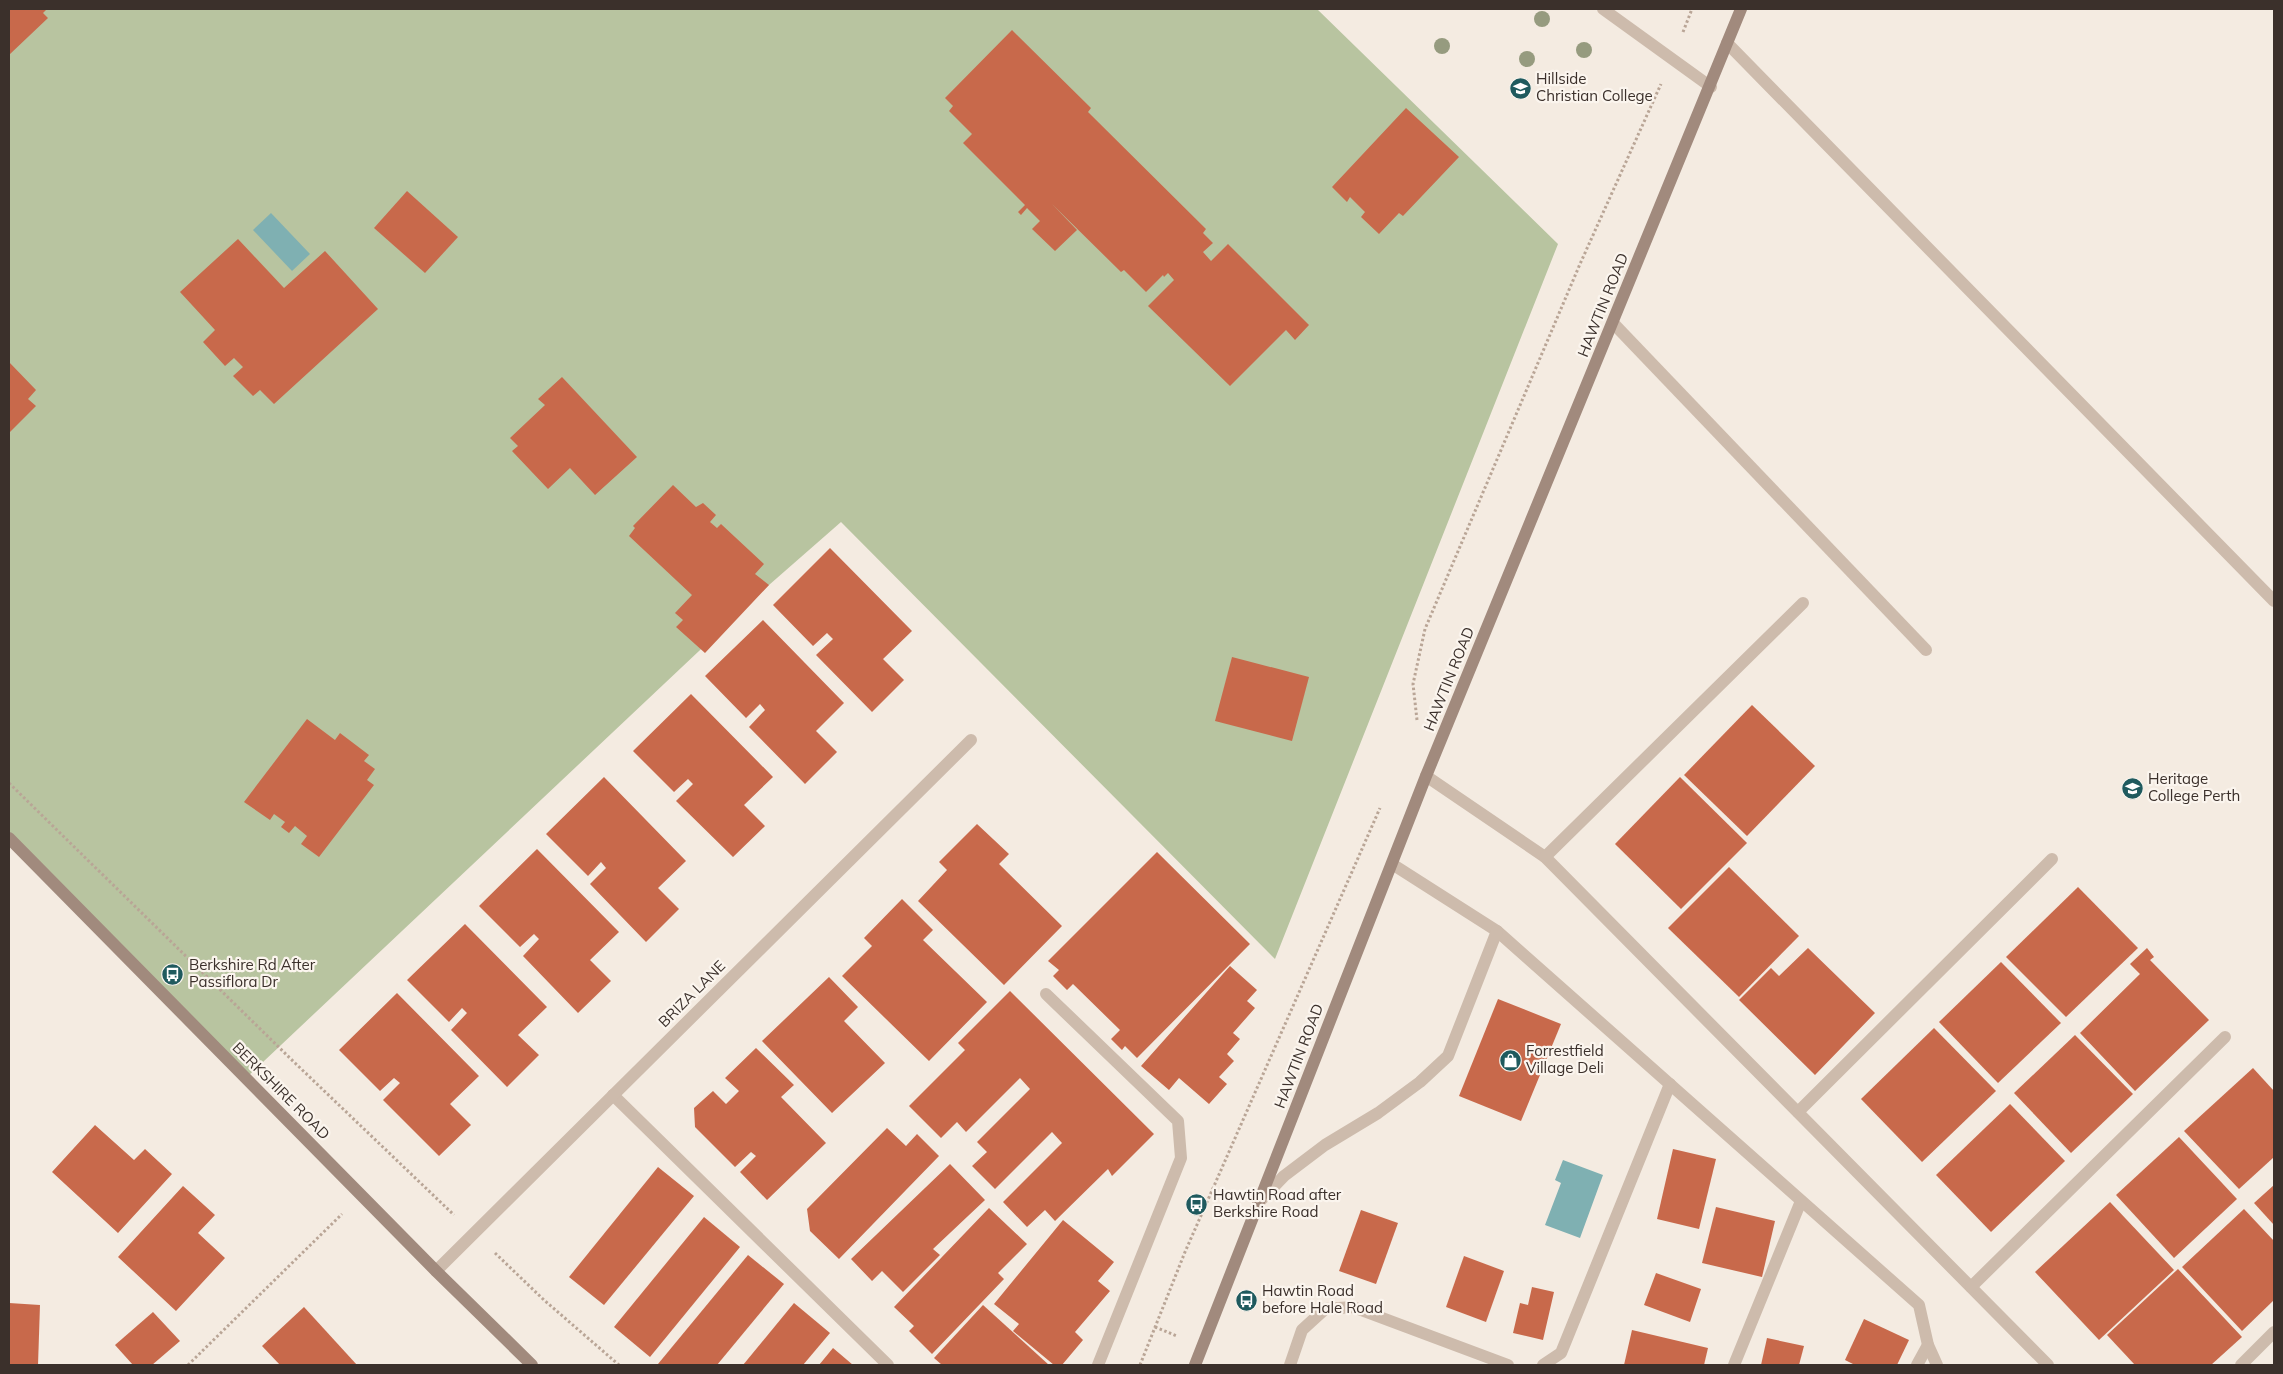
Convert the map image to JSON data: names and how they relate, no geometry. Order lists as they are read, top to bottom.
{
  "streets": {
    "main road": ["HAWTIN ROAD", "BERKSHIRE ROAD"],
    "street": ["BRIZA LANE"]
  },
  "crossings": [
    ["BRIZA LANE", "BERKSHIRE ROAD"]
  ],
  "places": {
    "school or university": ["Hillside Christian College", "Heritage College Perth"],
    "bus stop": ["Berkshire Rd After Passiflora Dr", "Hawtin Road after Berkshire Road", "Hawtin Road before Hale Road"],
    "shop": ["Forrestfield Village Deli"]
  }
}
